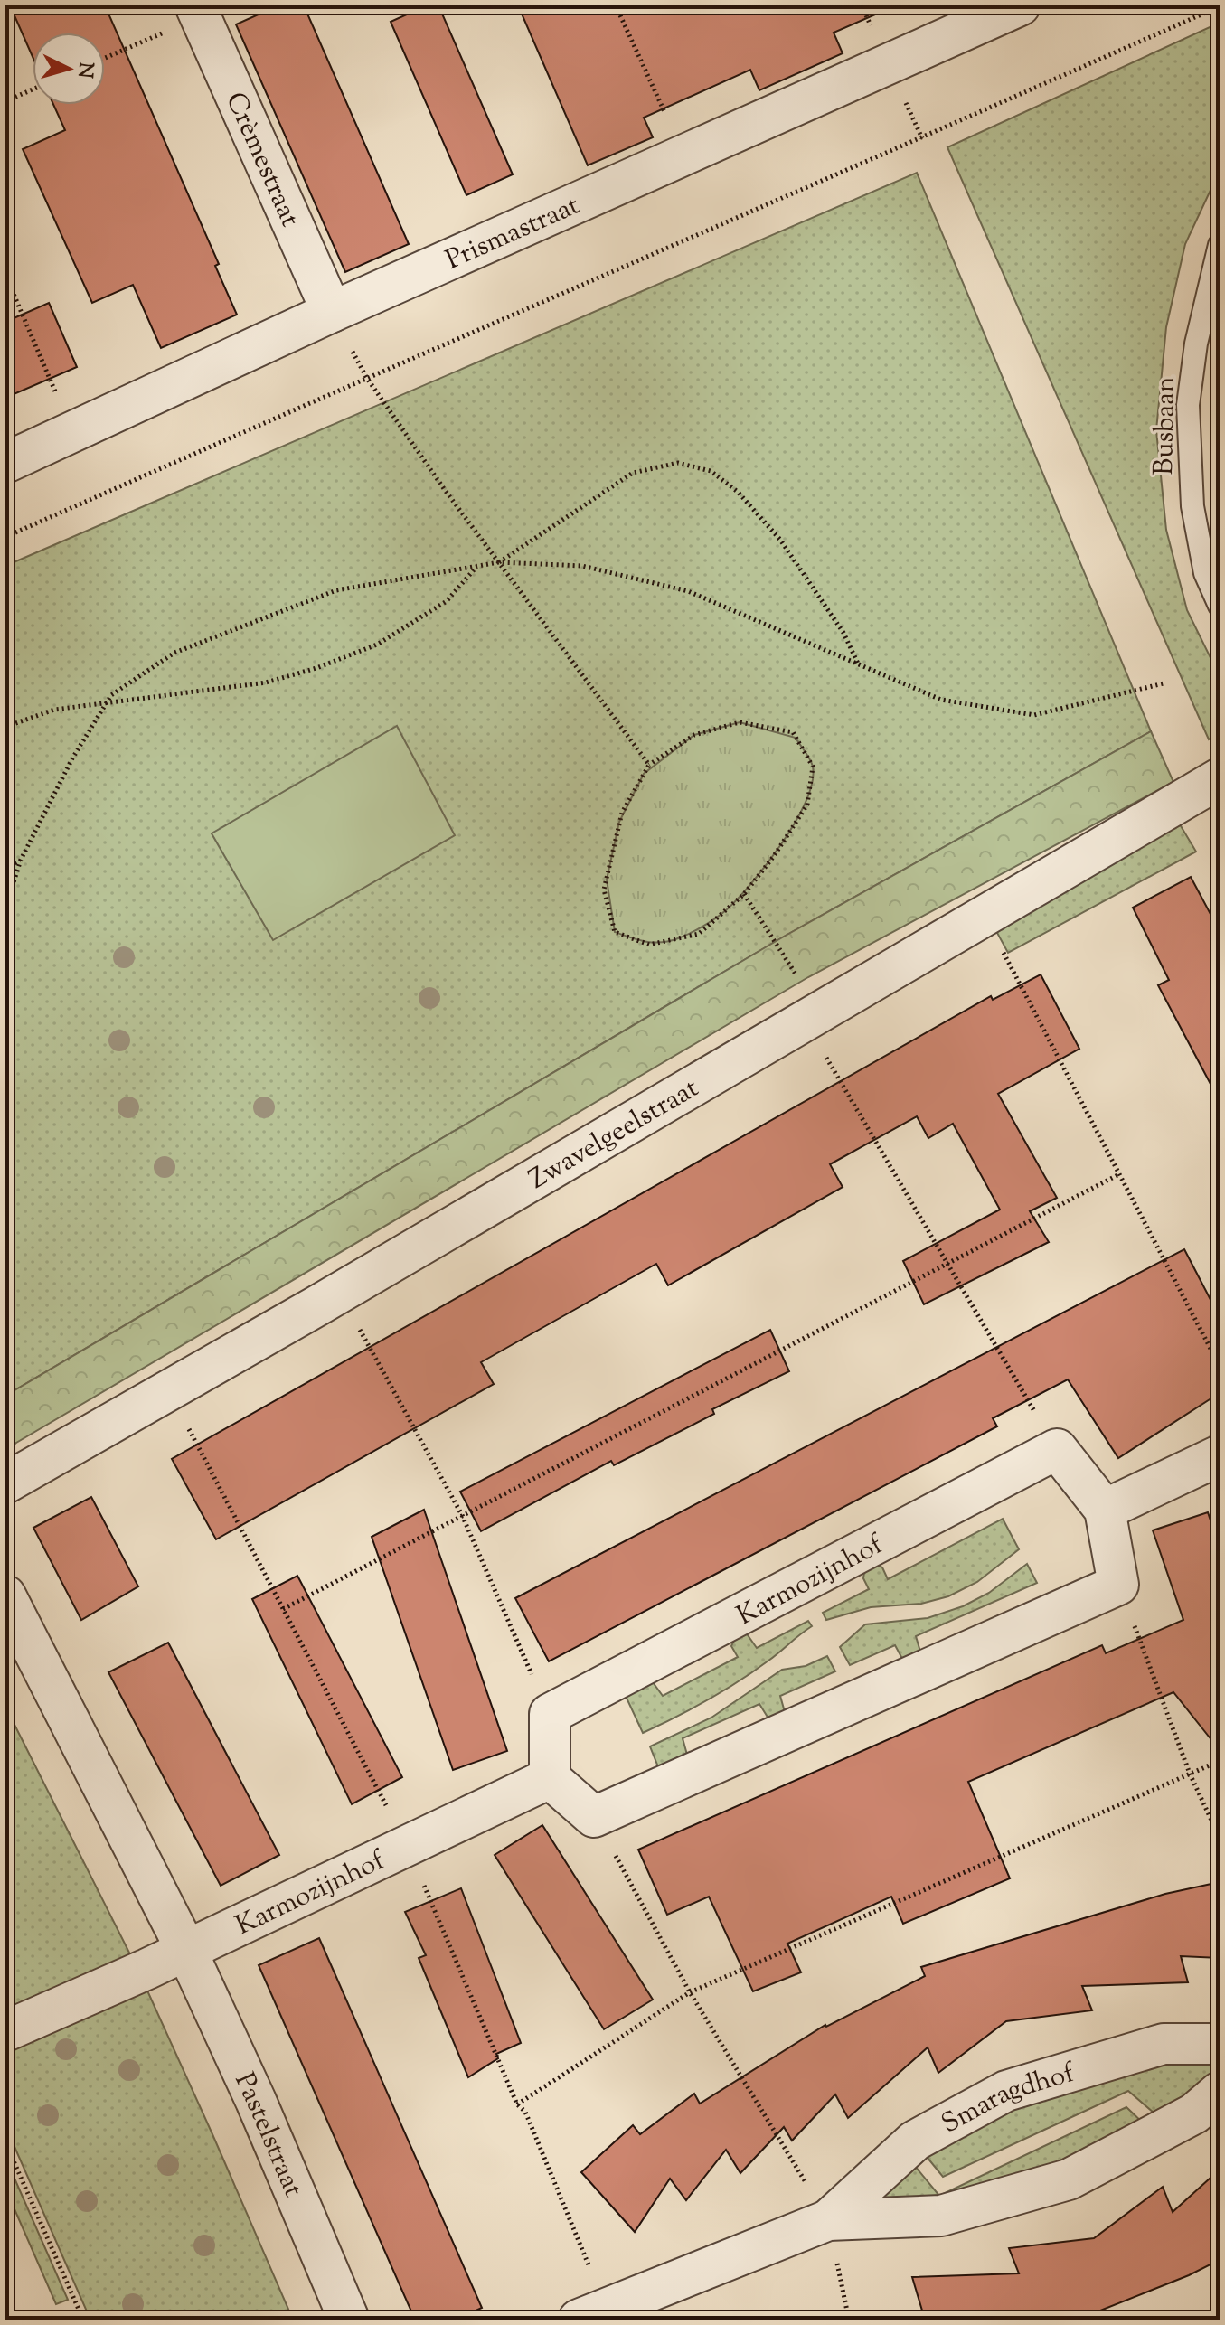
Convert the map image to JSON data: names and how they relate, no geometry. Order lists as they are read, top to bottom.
{
  "streets": {
    "street": [
      "Crèmestraat",
      "Prismastraat",
      "Zwavelgeelstraat",
      "Karmozijnhof",
      "Smaragdhof",
      "Pastelstraat"
    ],
    "lane": ["Busbaan"]
  },
  "crossings": [
    ["Crèmestraat", "Prismastraat"],
    ["Karmozijnhof", "Pastelstraat"]
  ],
  "north": "right"
}
